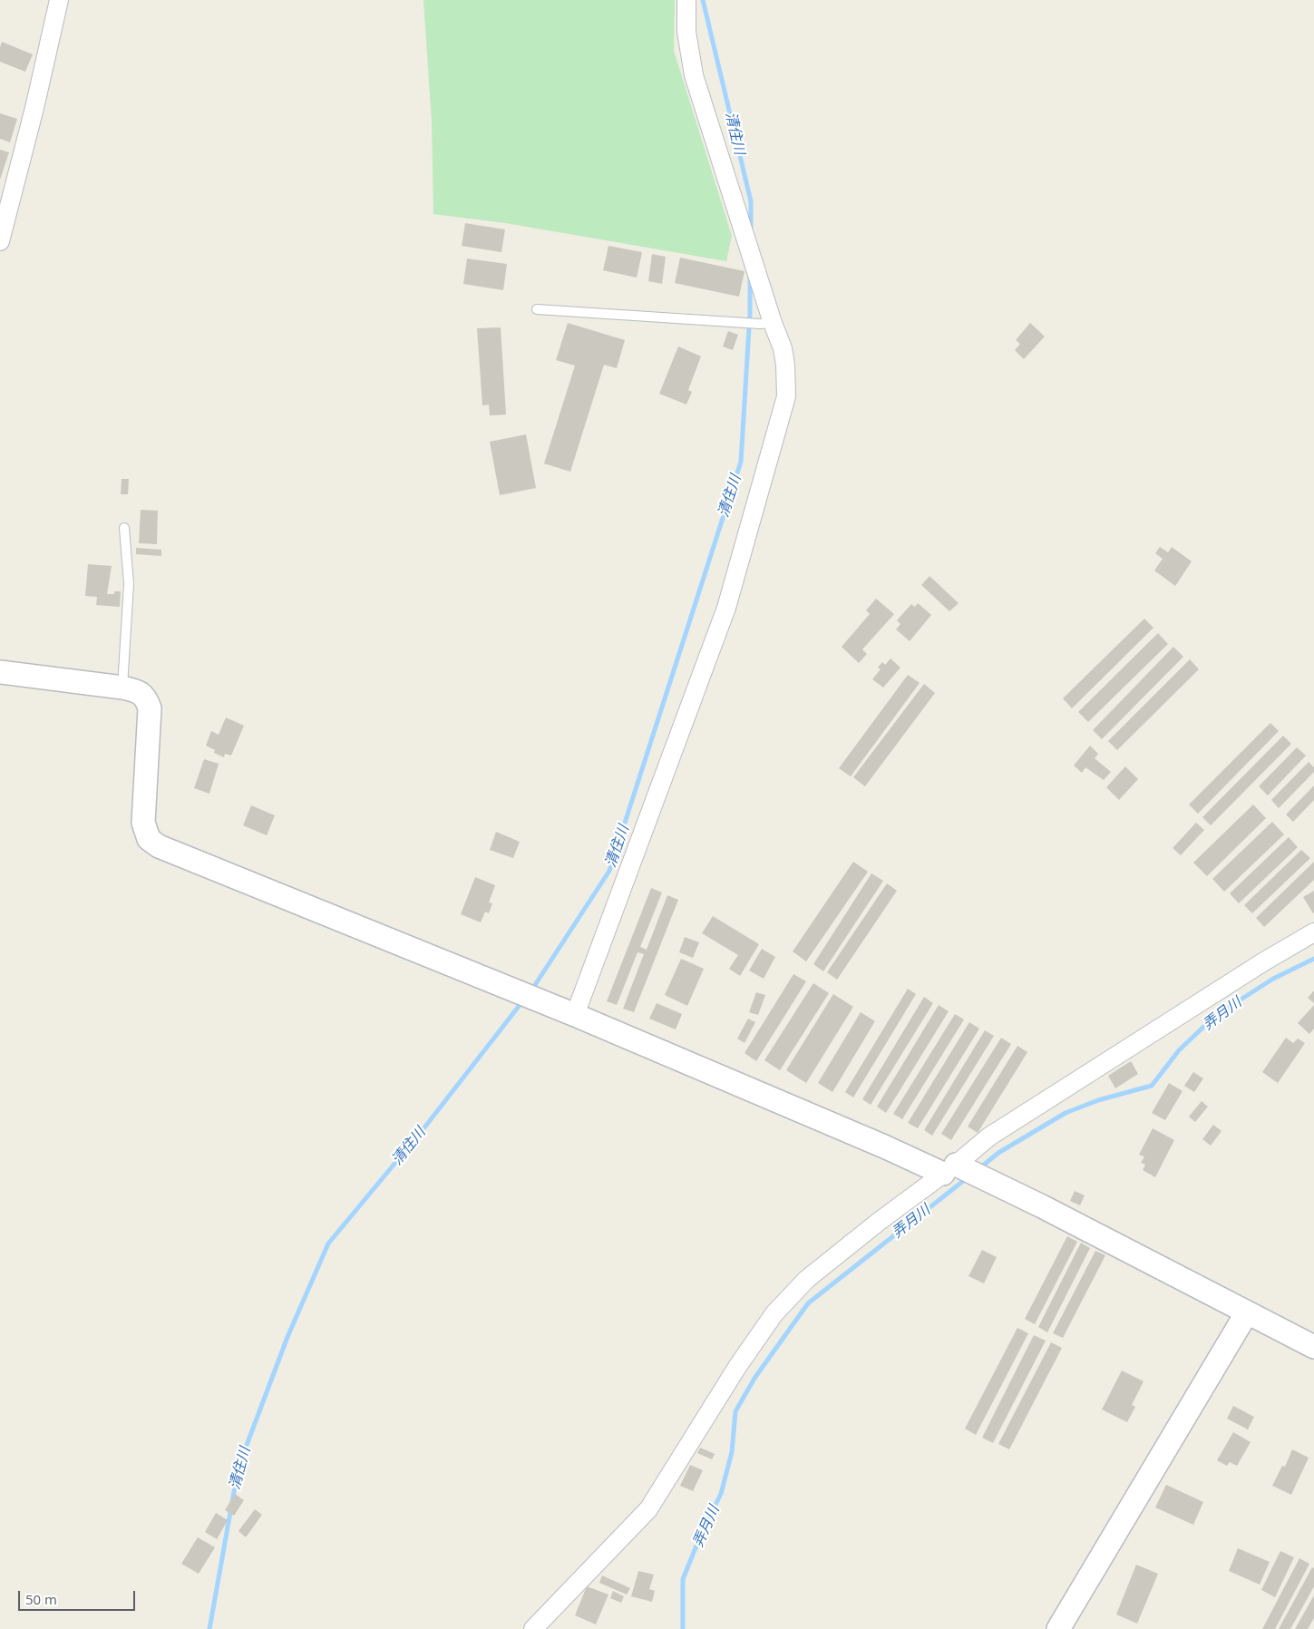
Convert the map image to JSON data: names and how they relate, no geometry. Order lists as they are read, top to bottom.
{
  "water": ["清住川", "弄月川"],
  "scale_bar": "50 m"
}
